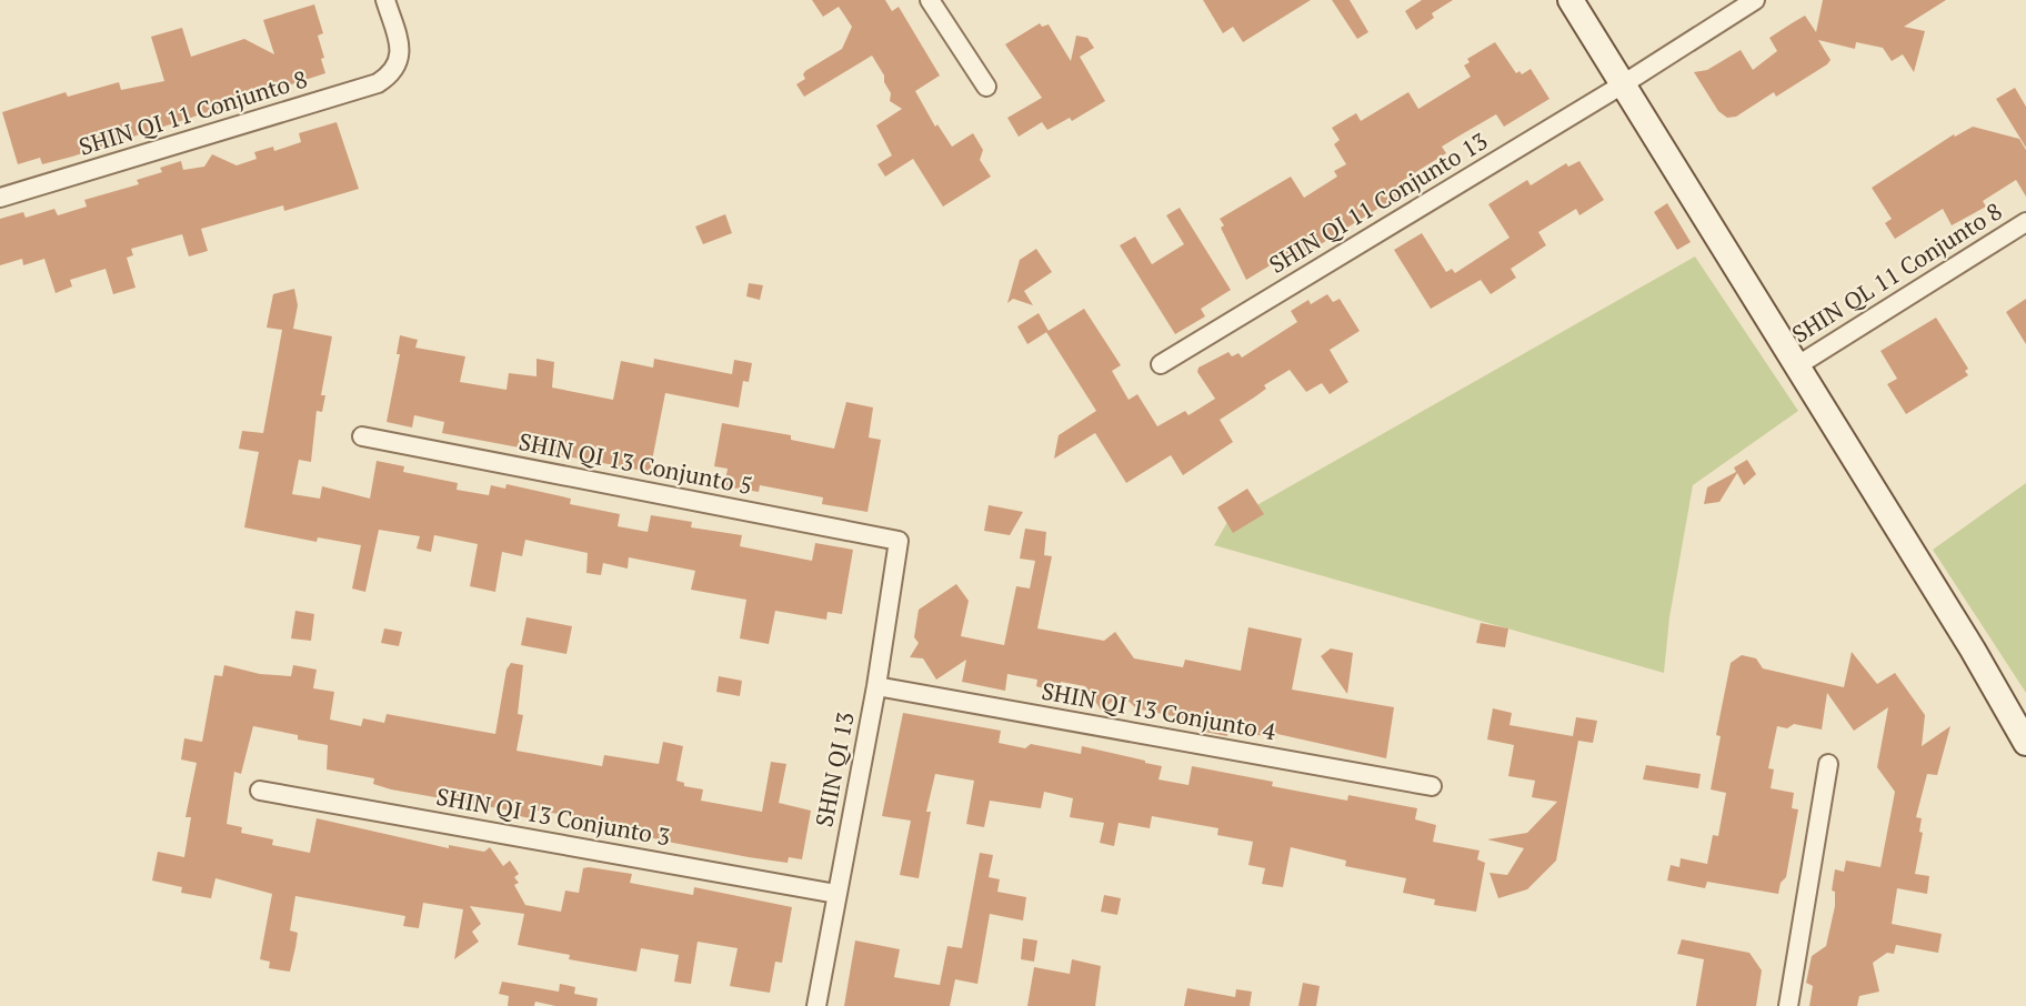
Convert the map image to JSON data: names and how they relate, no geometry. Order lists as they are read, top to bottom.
{
  "streets": {
    "street": [
      "SHIN QI 11 Conjunto 8",
      "SHIN QI 11 Conjunto 13",
      "SHIN QL 11 Conjunto 8",
      "SHIN QI 13 Conjunto 5",
      "SHIN QI 13 Conjunto 4",
      "SHIN QI 13",
      "SHIN QI 13 Conjunto 3"
    ]
  },
  "crossings": [
    ["SHIN QI 13 Conjunto 5", "SHIN QI 13"],
    ["SHIN QI 13 Conjunto 4", "SHIN QI 13"],
    ["SHIN QI 13", "SHIN QI 13 Conjunto 3"]
  ]
}
